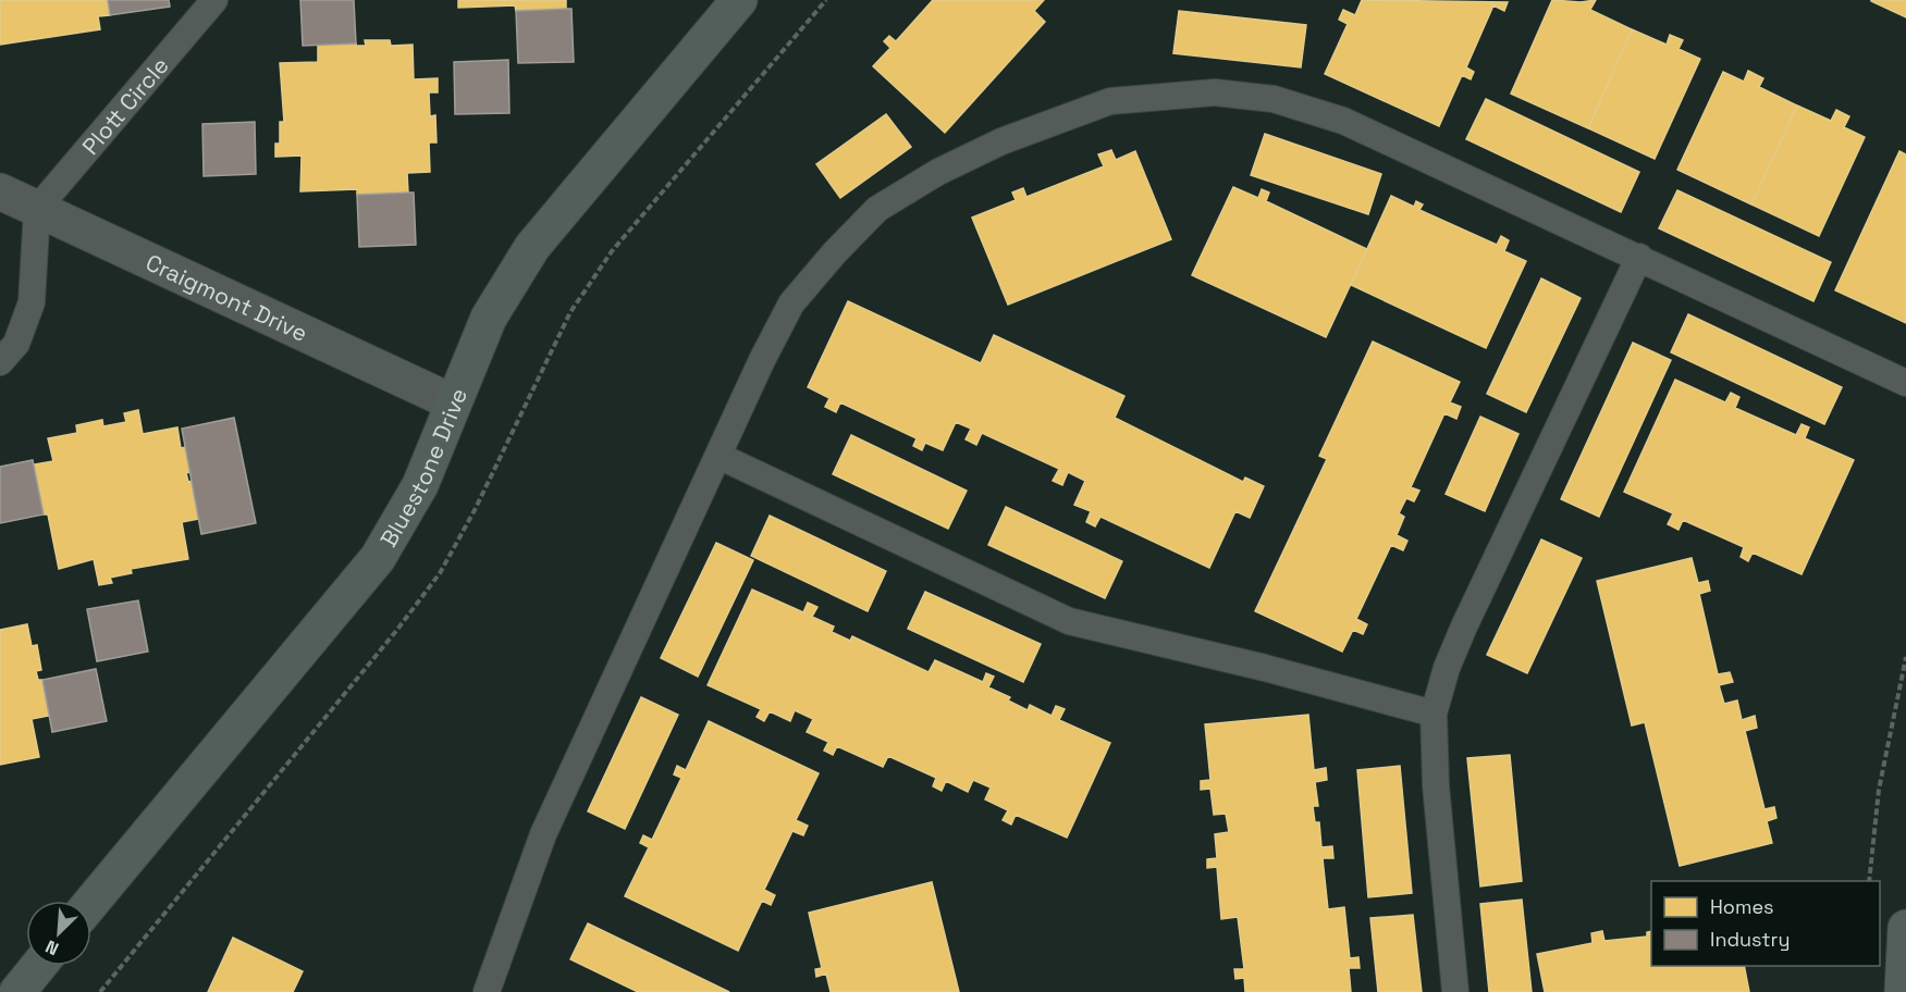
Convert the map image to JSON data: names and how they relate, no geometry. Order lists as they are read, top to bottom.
{
  "streets": {
    "street": ["Craigmont Drive", "Bluestone Drive"],
    "lane": ["Plott Circle"]
  },
  "crossings": [
    ["Plott Circle", "Craigmont Drive"],
    ["Craigmont Drive", "Bluestone Drive"]
  ],
  "legend": ["Homes", "Industry"],
  "north": "bottom left"
}
